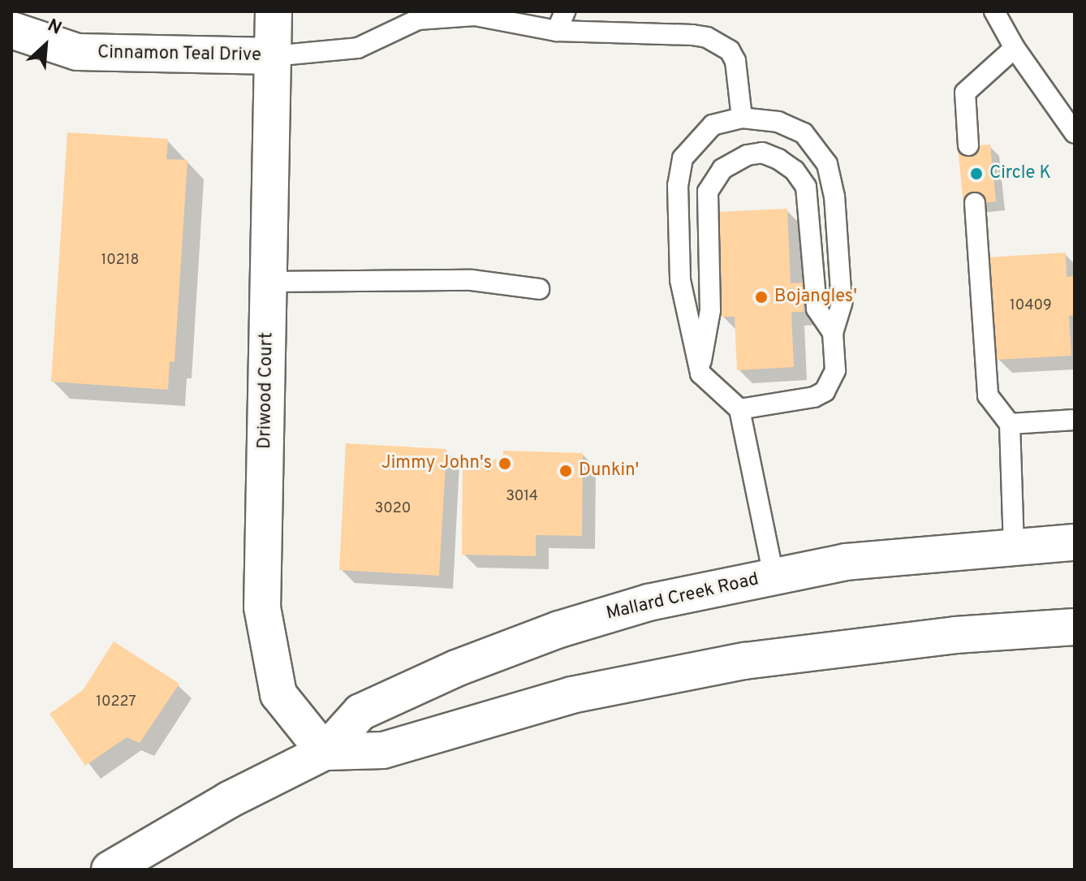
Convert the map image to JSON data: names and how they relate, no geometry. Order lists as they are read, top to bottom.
{
  "streets": {
    "main road": ["Cinnamon Teal Drive", "Driwood Court", "Mallard Creek Road"]
  },
  "crossings": [
    ["Cinnamon Teal Drive", "Driwood Court"],
    ["Driwood Court", "Mallard Creek Road"]
  ],
  "places": [
    "Circle K",
    "Bojangles'",
    "Jimmy John's",
    "Dunkin'"
  ],
  "house_numbers": [
    "10218",
    "10409",
    "3014",
    "3020",
    "10227"
  ],
  "north": "top right"
}
